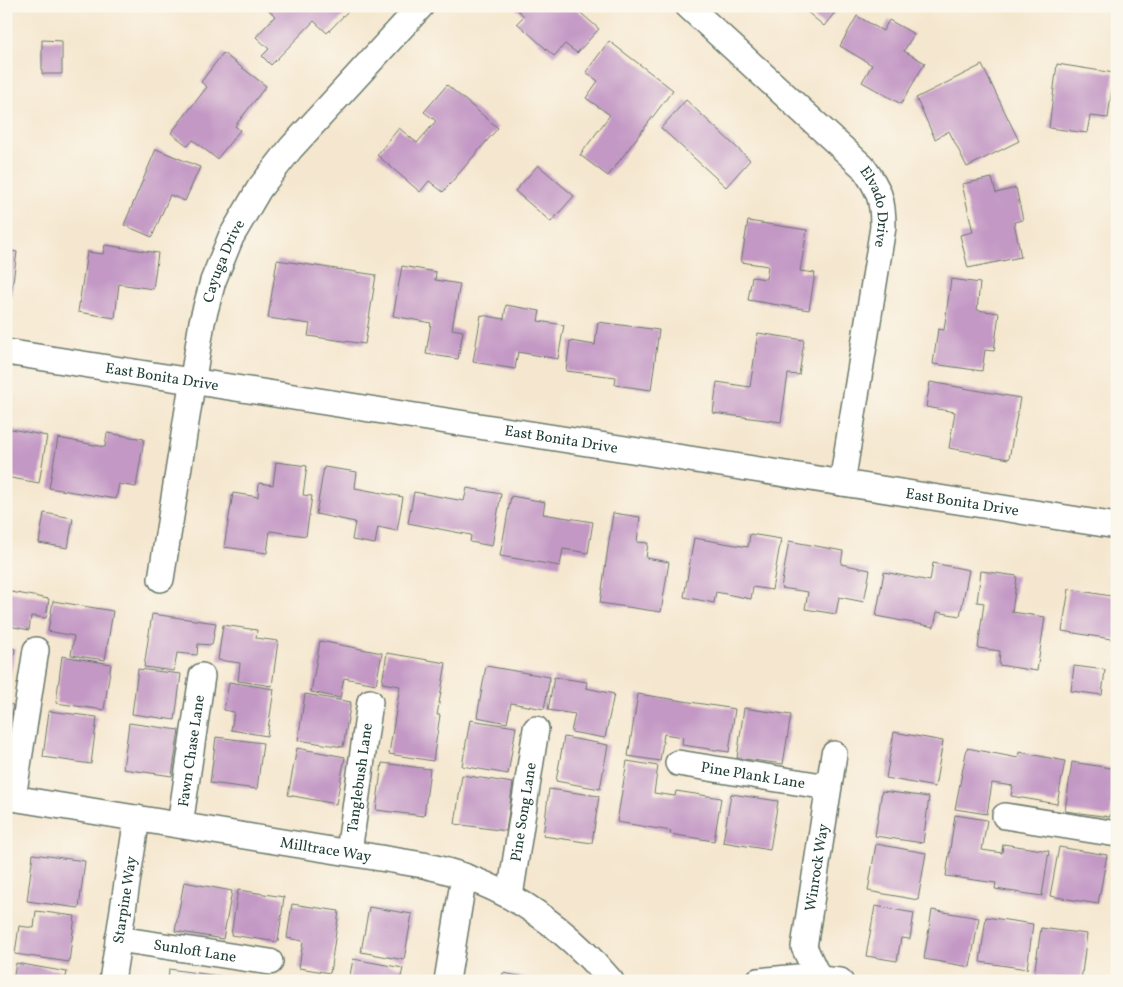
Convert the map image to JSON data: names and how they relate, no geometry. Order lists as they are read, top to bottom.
{
  "streets": {
    "street": [
      "Elvado Drive",
      "Cayuga Drive",
      "East Bonita Drive",
      "Fawn Chase Lane",
      "Pine Plank Lane",
      "Tanglebush Lane",
      "Pine Song Lane",
      "Milltrace Way",
      "Winrock Way",
      "Starpine Way",
      "Sunloft Lane"
    ]
  },
  "crossings": [
    ["Elvado Drive", "East Bonita Drive"],
    ["Cayuga Drive", "East Bonita Drive"],
    ["Fawn Chase Lane", "Milltrace Way"],
    ["Pine Plank Lane", "Winrock Way"],
    ["Tanglebush Lane", "Milltrace Way"],
    ["Pine Song Lane", "Milltrace Way"],
    ["Milltrace Way", "Starpine Way"],
    ["Starpine Way", "Sunloft Lane"]
  ]
}
